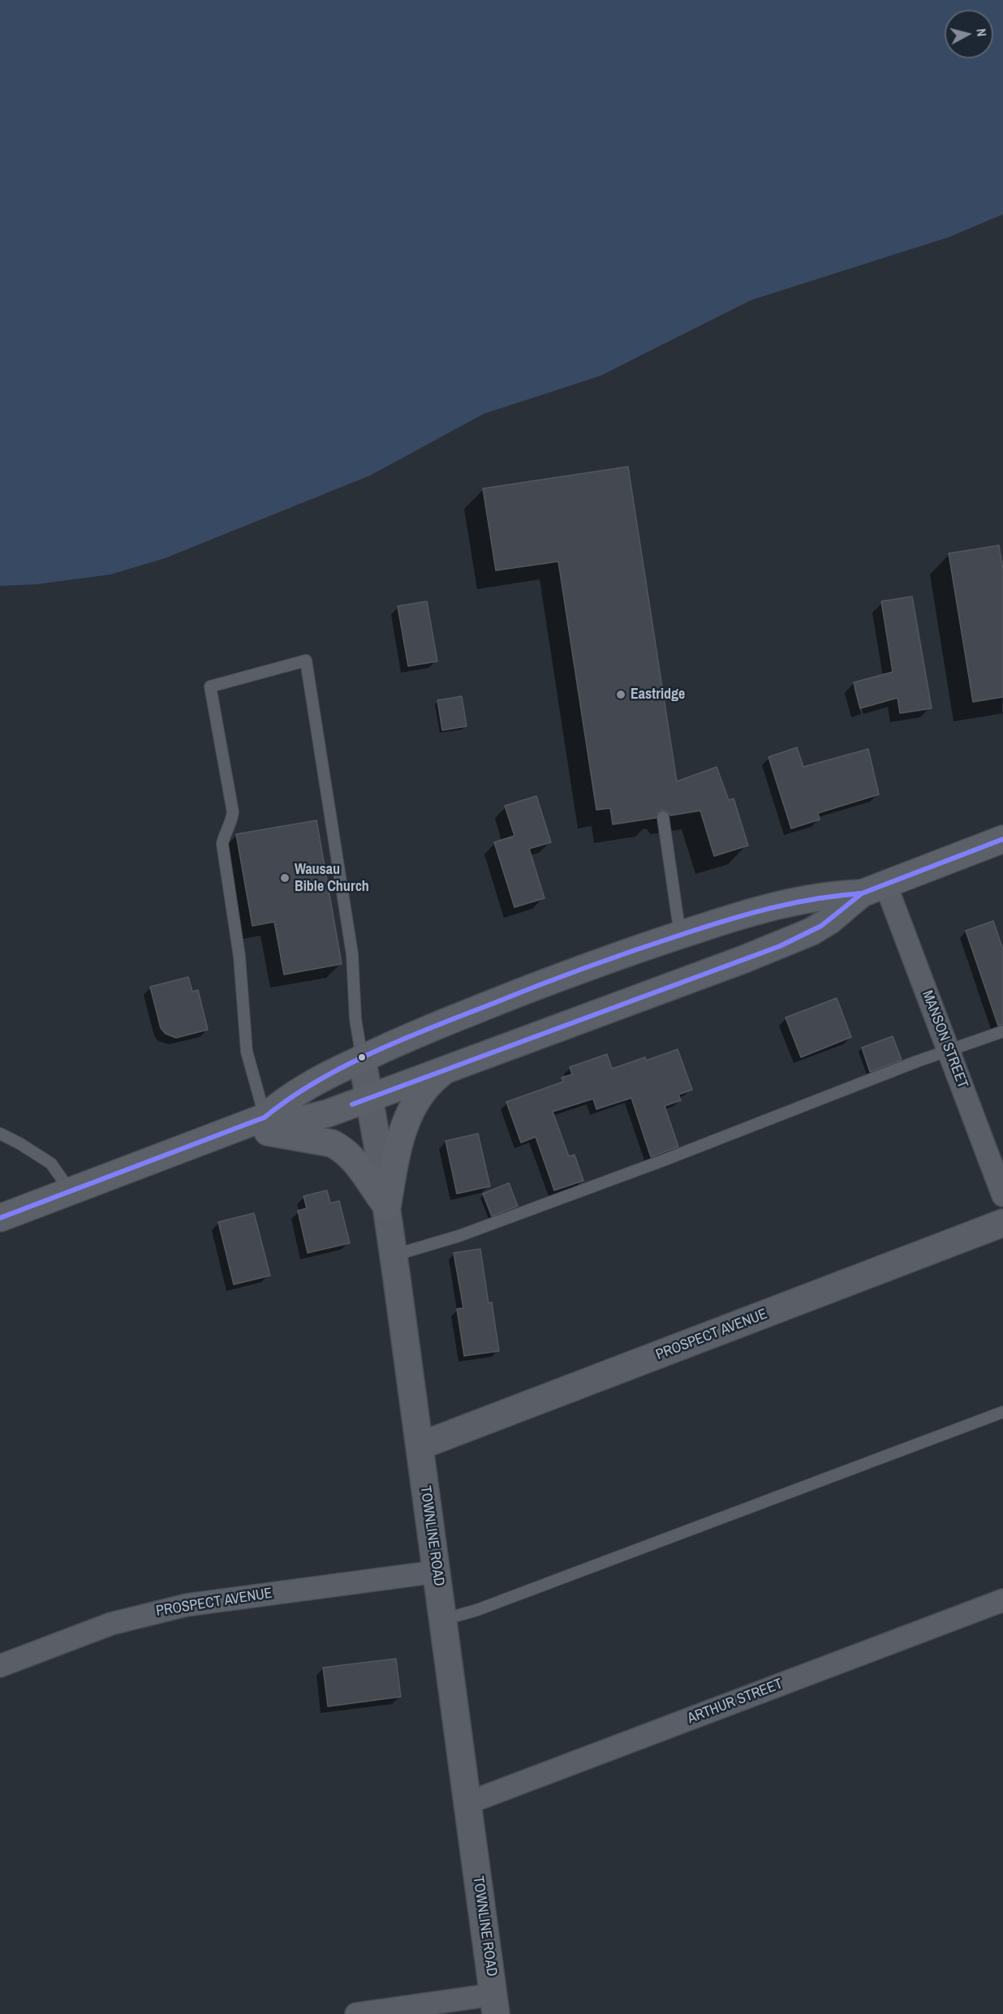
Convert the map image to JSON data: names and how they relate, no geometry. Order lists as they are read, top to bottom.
{
  "streets": {
    "street": [
      "MANSON STREET",
      "PROSPECT AVENUE",
      "TOWNLINE ROAD",
      "ARTHUR STREET"
    ]
  },
  "crossings": [
    ["PROSPECT AVENUE", "TOWNLINE ROAD"],
    ["TOWNLINE ROAD", "ARTHUR STREET"]
  ],
  "places": ["Eastridge", "Wausau Bible Church"],
  "north": "right"
}
